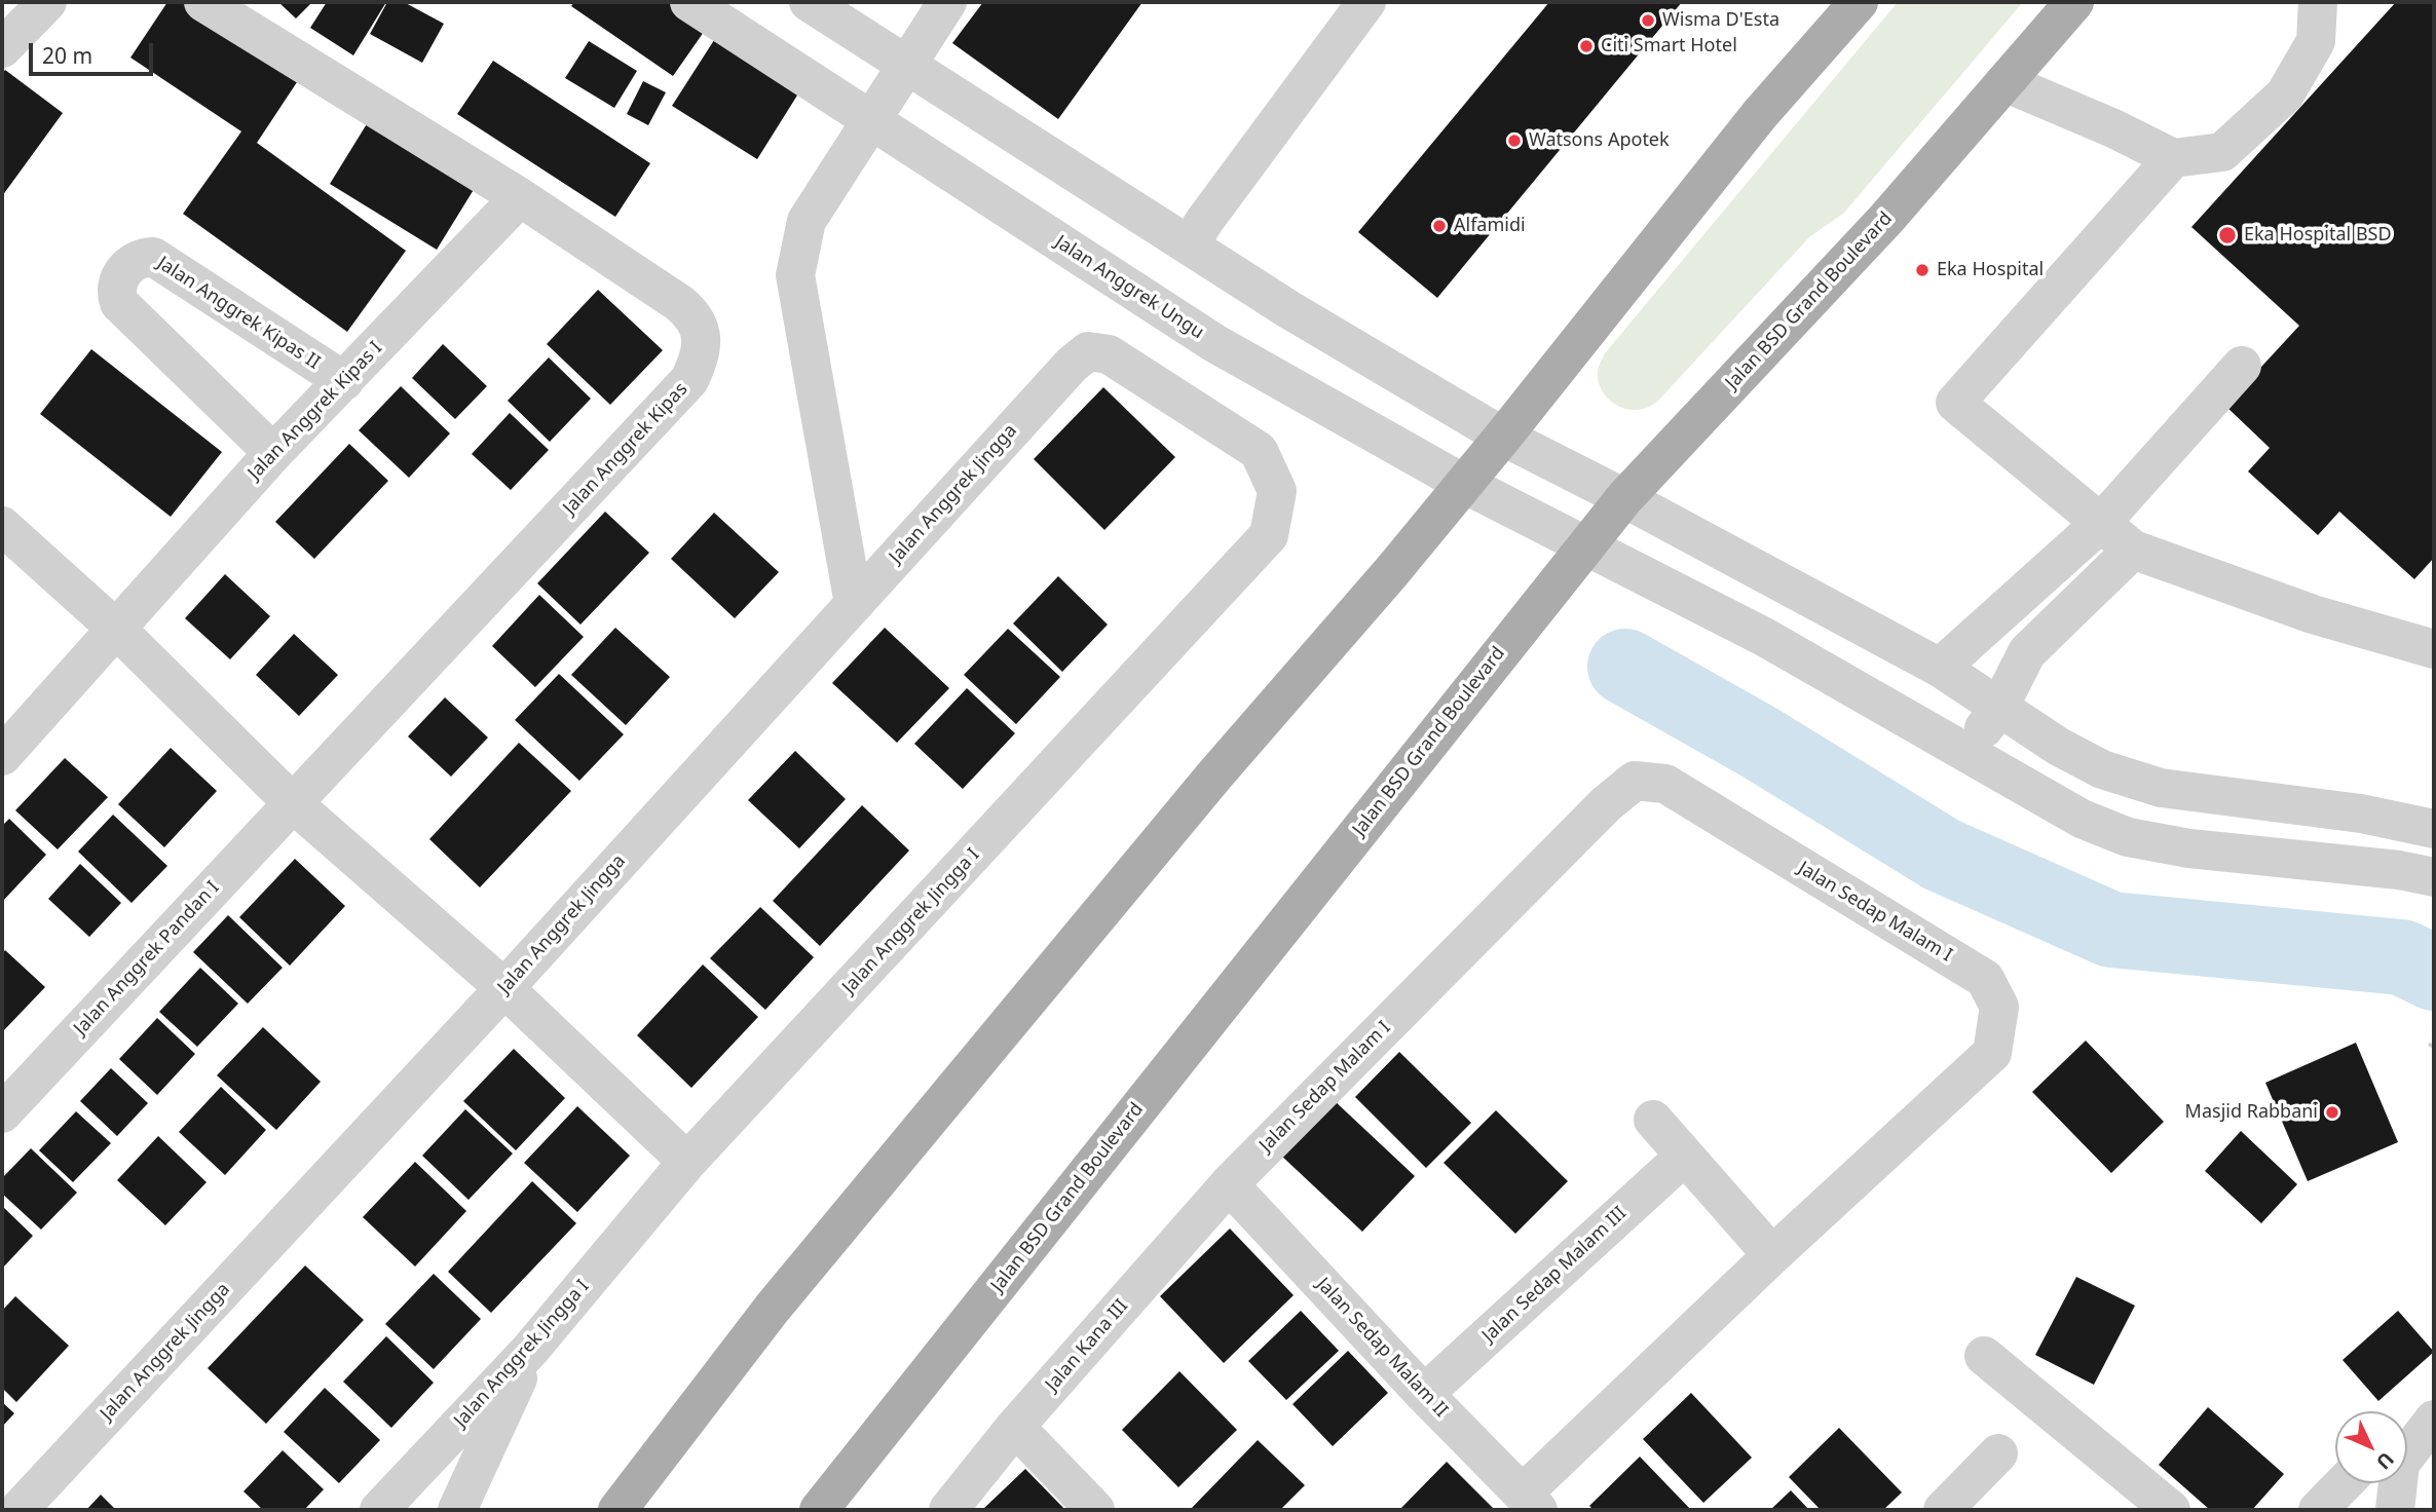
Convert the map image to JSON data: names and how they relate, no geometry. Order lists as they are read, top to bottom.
{
  "streets": {
    "main road": ["Jalan BSD Grand Boulevard"],
    "street": [
      "Jalan Anggrek Ungu",
      "Jalan Anggrek Kipas II",
      "Jalan Anggrek Kipas I",
      "Jalan Anggrek Kipas",
      "Jalan Anggrek Jingga",
      "Jalan Sedap Malam I",
      "Jalan Anggrek Jingga I",
      "Jalan Anggrek Pandan I",
      "Jalan Sedap Malam III",
      "Jalan Kana III",
      "Jalan Sedap Malam II"
    ]
  },
  "crossings": [
    ["Jalan Anggrek Ungu", "Jalan BSD Grand Boulevard"],
    ["Jalan Anggrek Kipas II", "Jalan Anggrek Kipas I"],
    ["Jalan Anggrek Kipas I", "Jalan Anggrek Kipas"],
    ["Jalan Anggrek Kipas", "Jalan Anggrek Pandan I"],
    ["Jalan Anggrek Jingga", "Jalan Anggrek Jingga I"],
    ["Jalan Sedap Malam I", "Jalan Kana III"],
    ["Jalan Sedap Malam I", "Jalan Sedap Malam II"],
    ["Jalan Sedap Malam III", "Jalan Sedap Malam II"],
    ["Jalan Kana III", "Jalan Sedap Malam II"]
  ],
  "places": [
    "Wisma D'Esta",
    "Citi Smart Hotel",
    "Watsons Apotek",
    "Alfamidi",
    "Eka Hospital BSD",
    "Eka Hospital",
    "Masjid Rabbani"
  ],
  "scale_bar": "20 m",
  "north": "bottom right"
}
